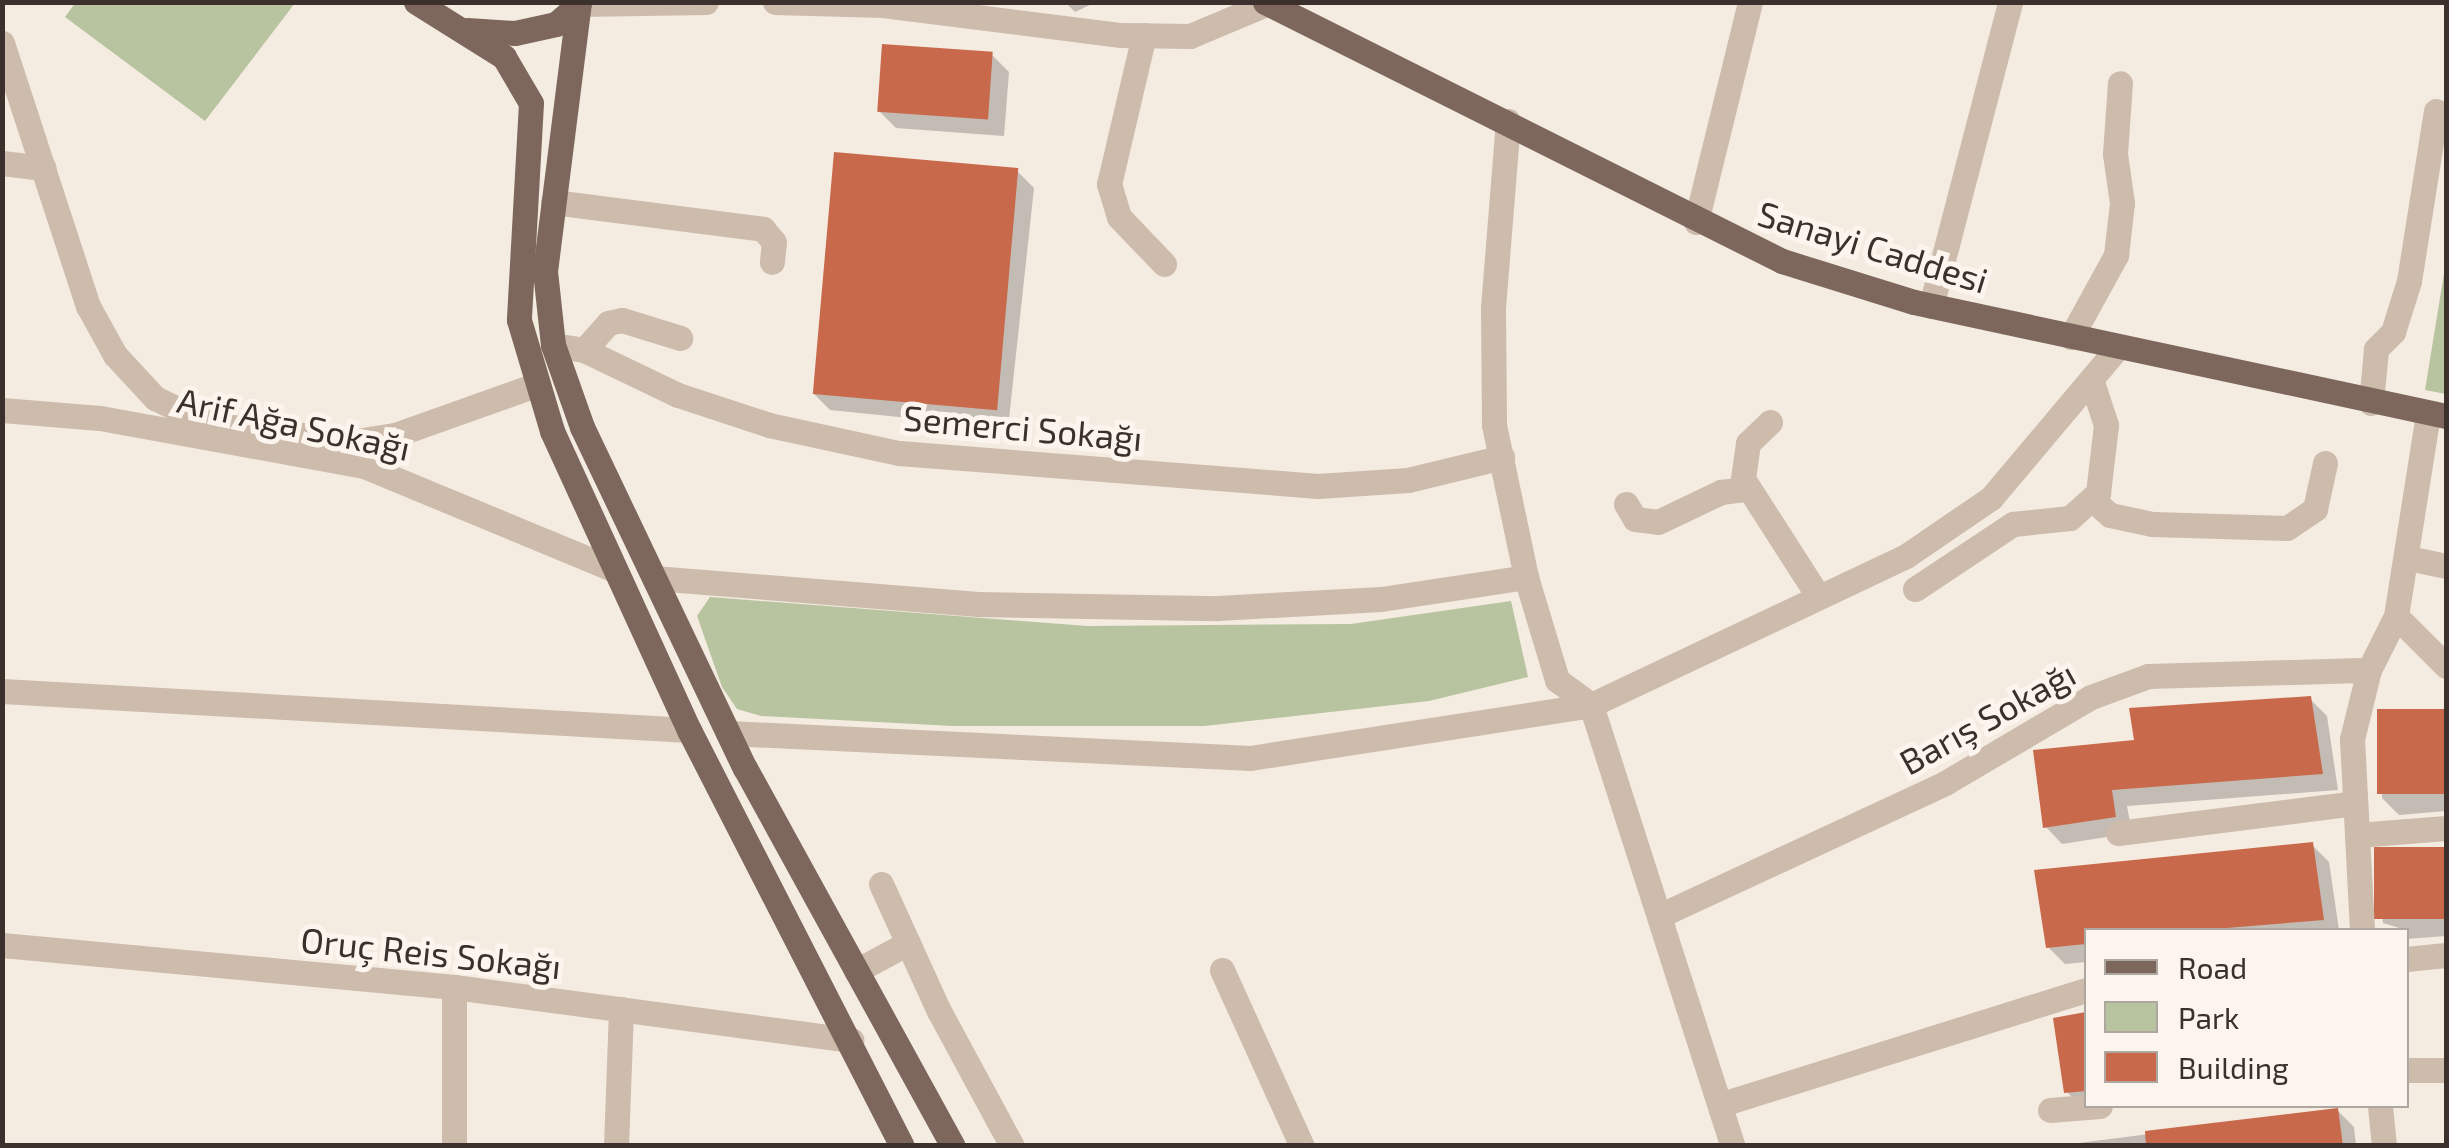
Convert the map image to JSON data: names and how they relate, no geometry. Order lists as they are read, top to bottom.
{
  "streets": {
    "main road": ["Sanayi Caddesi"],
    "street": [
      "Arif Ağa Sokağı",
      "Semerci Sokağı",
      "Barış Sokağı",
      "Oruç Reis Sokağı"
    ]
  },
  "legend": ["Road", "Park", "Building"]
}
